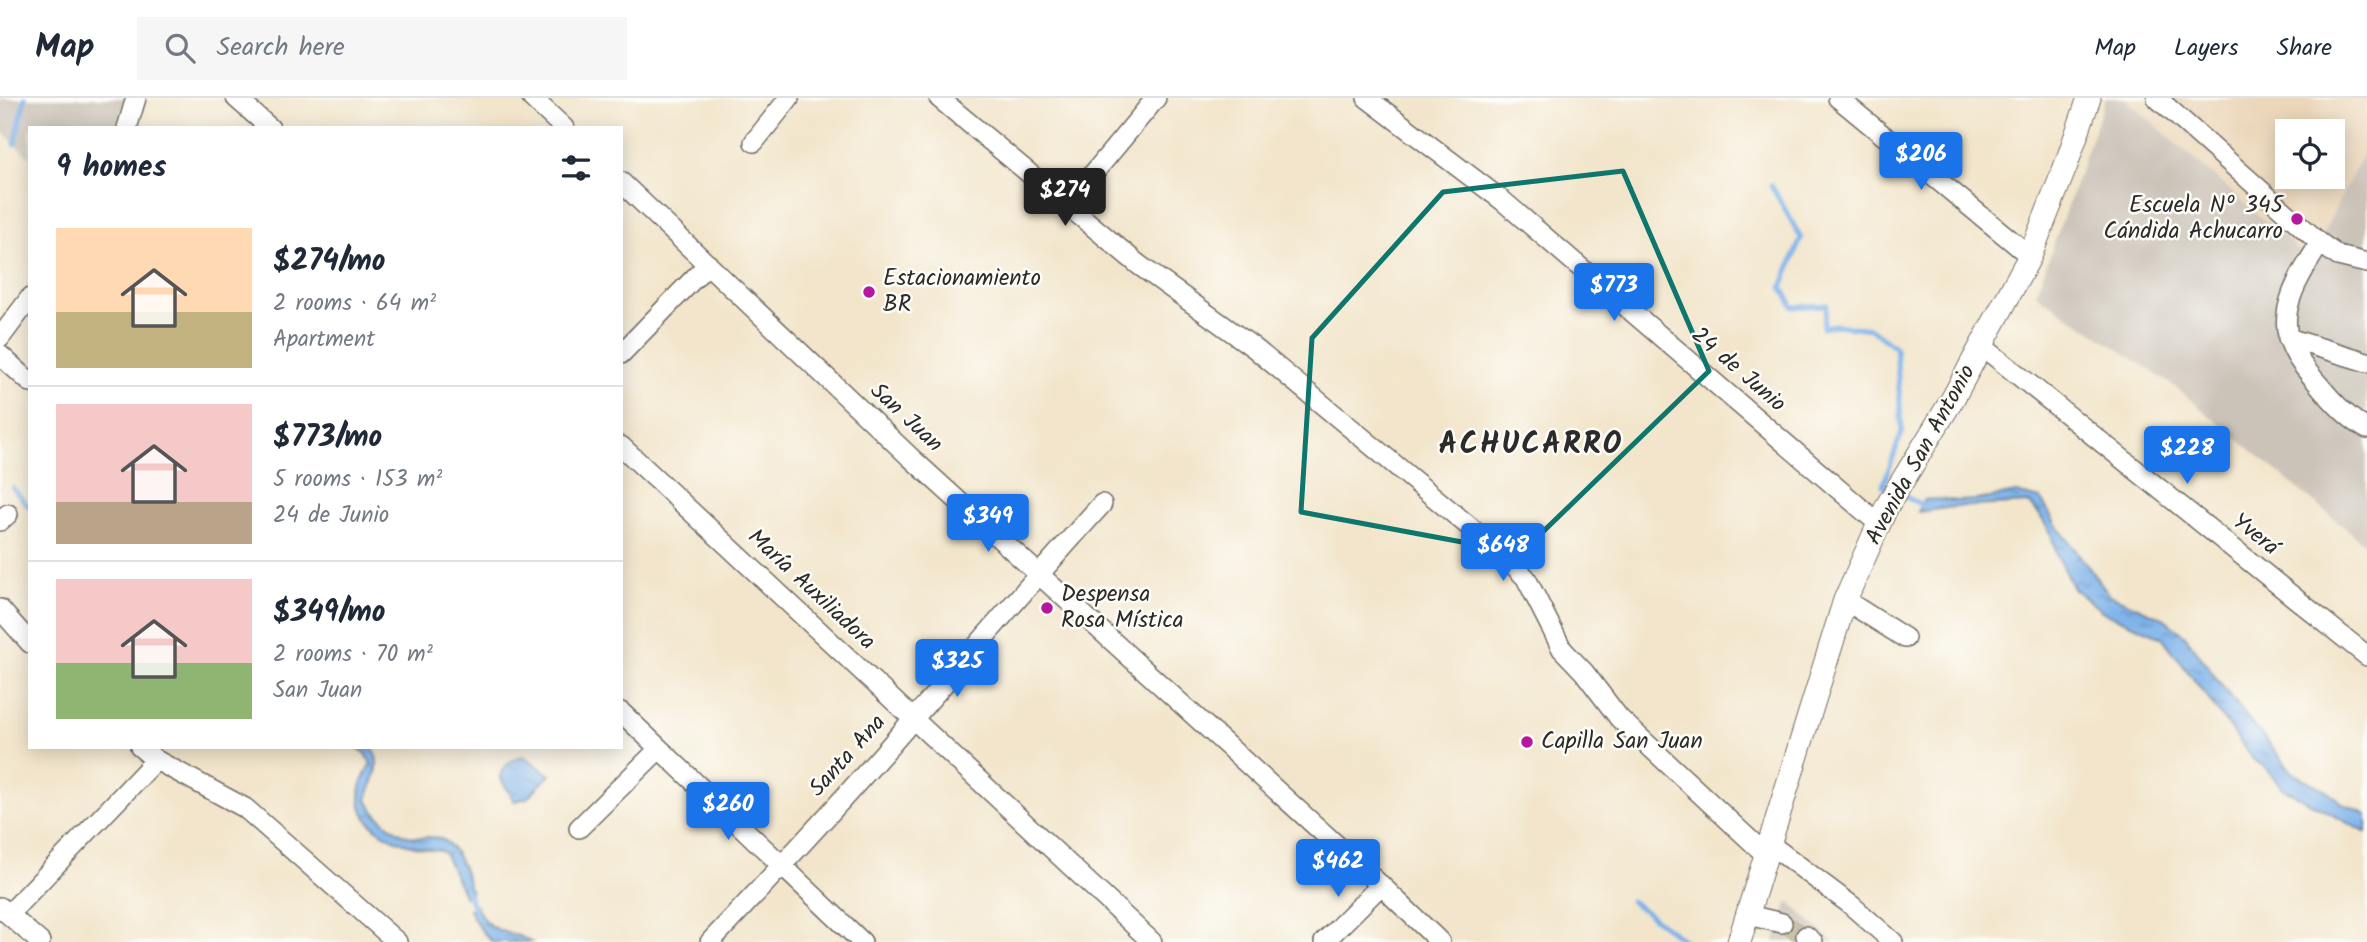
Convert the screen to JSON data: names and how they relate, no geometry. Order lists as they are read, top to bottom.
{
  "streets": {
    "main road": ["Avenida San Antonio"],
    "street": [
      "24 de Junio",
      "San Juan",
      "Yverá",
      "María Auxiliadora",
      "Santa Ana"
    ]
  },
  "crossings": [
    ["24 de Junio", "Avenida San Antonio"],
    ["San Juan", "Santa Ana"],
    ["Avenida San Antonio", "Yverá"],
    ["María Auxiliadora", "Santa Ana"]
  ],
  "districts": ["ACHUCARRO"],
  "places": [
    "Escuela Nº 345 Cándida Achucarro",
    "Estacionamiento BR",
    "Despensa Rosa Mística",
    "Capilla San Juan"
  ],
  "page": {
    "header": "Map",
    "search": "Search here",
    "nav": ["Map", "Layers", "Share"],
    "heading": "9 homes",
    "price": [
      "$206",
      "$274",
      "$773",
      "$228",
      "$349",
      "$648",
      "$325",
      "$260",
      "$462"
    ],
    "list": [
      {
        "name": "$274/mo",
        "note": "2 rooms · 64 m² · Apartment"
      },
      {
        "name": "$773/mo",
        "note": "5 rooms · 153 m² · 24 de Junio"
      },
      {
        "name": "$349/mo",
        "note": "2 rooms · 70 m² · San Juan"
      }
    ]
  }
}
